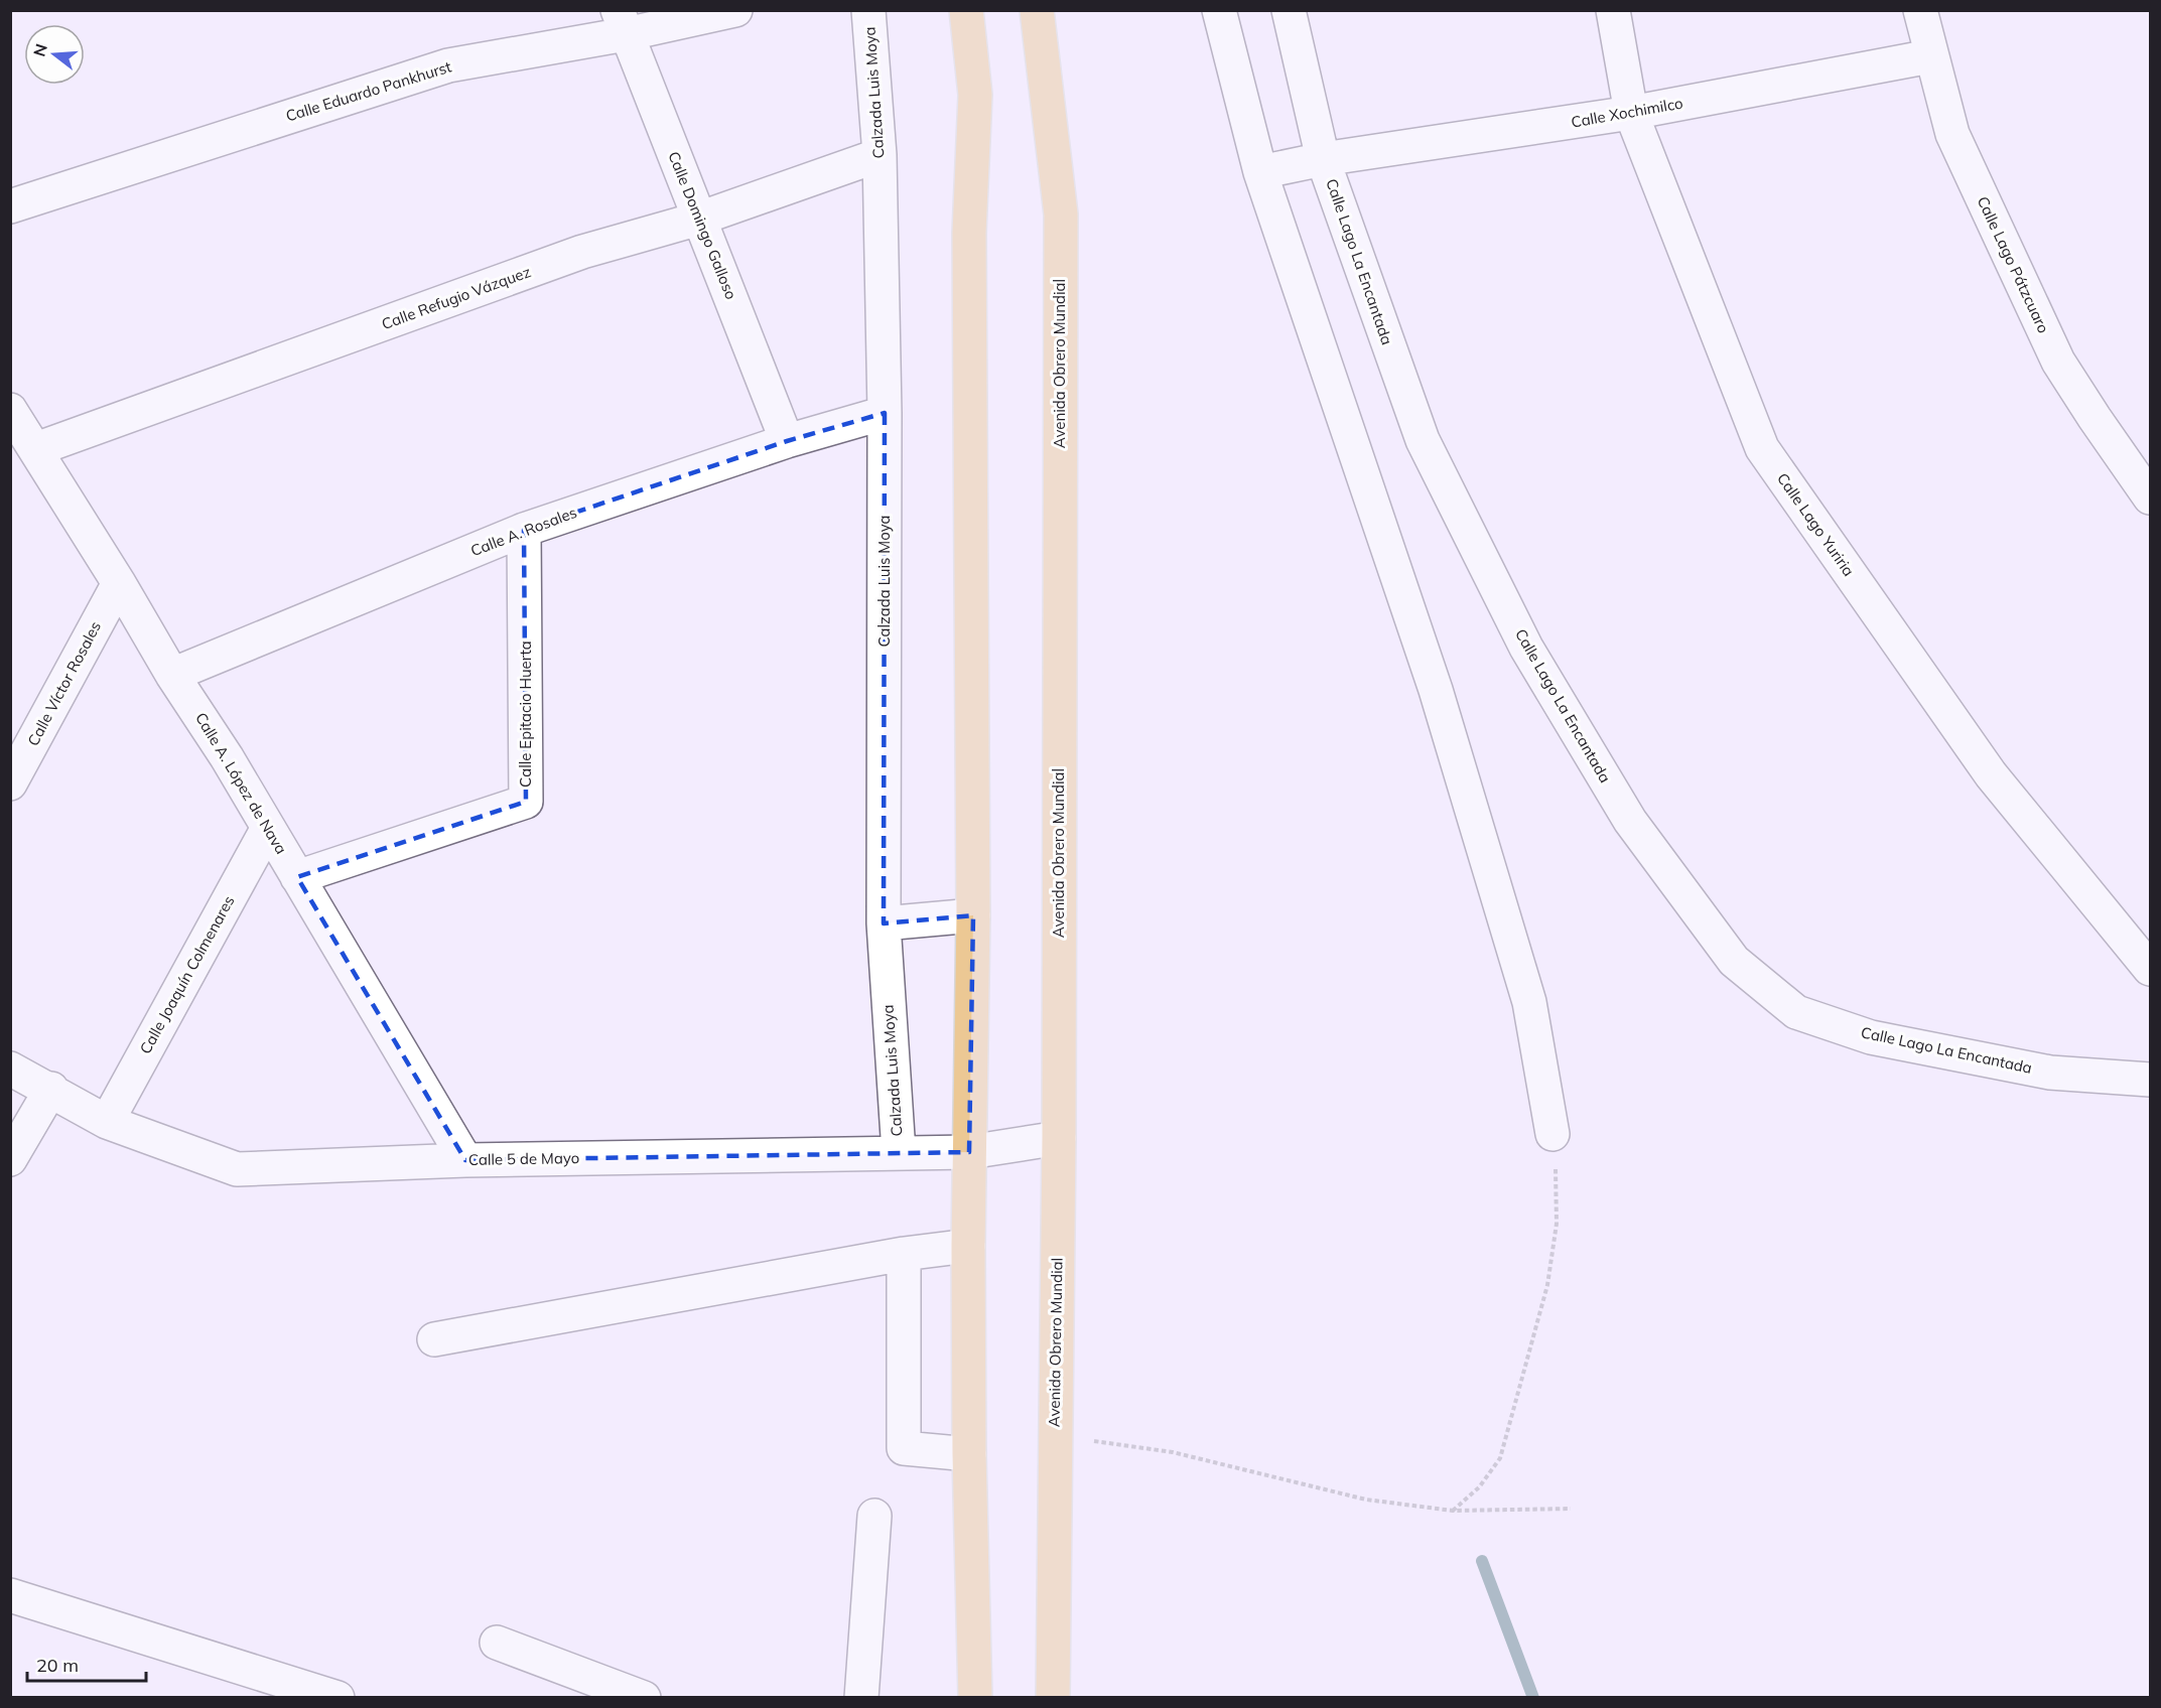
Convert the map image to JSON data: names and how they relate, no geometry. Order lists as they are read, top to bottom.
{
  "streets": {
    "main road": ["Avenida Obrero Mundial"],
    "street": [
      "Calle Eduardo Pankhurst",
      "Calzada Luis Moya",
      "Calle Xochimilco",
      "Calle Domingo Galloso",
      "Calle Lago La Encantada",
      "Calle Lago Pátzcuaro",
      "Calle Refugio Vázquez",
      "Calle Lago Yuriria",
      "Calle A. Rosales",
      "Calle Víctor Rosales",
      "Calle Epitacio Huerta",
      "Calle A. López de Nava",
      "Calle Joaquín Colmenares",
      "Calle 5 de Mayo"
    ]
  },
  "crossings": [
    ["Calle Eduardo Pankhurst", "Calle Domingo Galloso"],
    ["Calzada Luis Moya", "Calle Refugio Vázquez"],
    ["Calzada Luis Moya", "Calle A. Rosales"],
    ["Calzada Luis Moya", "Calle 5 de Mayo"],
    ["Calle Xochimilco", "Calle Lago La Encantada"],
    ["Calle Xochimilco", "Calle Lago Pátzcuaro"],
    ["Calle Xochimilco", "Calle Lago Yuriria"],
    ["Calle Domingo Galloso", "Calle Refugio Vázquez"],
    ["Calle Domingo Galloso", "Calle A. Rosales"],
    ["Calle Refugio Vázquez", "Calle A. López de Nava"],
    ["Avenida Obrero Mundial", "Calle 5 de Mayo"],
    ["Calle A. Rosales", "Calle Epitacio Huerta"],
    ["Calle A. Rosales", "Calle A. López de Nava"],
    ["Calle Víctor Rosales", "Calle A. López de Nava"],
    ["Calle Epitacio Huerta", "Calle A. López de Nava"],
    ["Calle A. López de Nava", "Calle Joaquín Colmenares"],
    ["Calle A. López de Nava", "Calle 5 de Mayo"],
    ["Calle Joaquín Colmenares", "Calle 5 de Mayo"]
  ],
  "scale_bar": "20 m",
  "north": "left"
}
